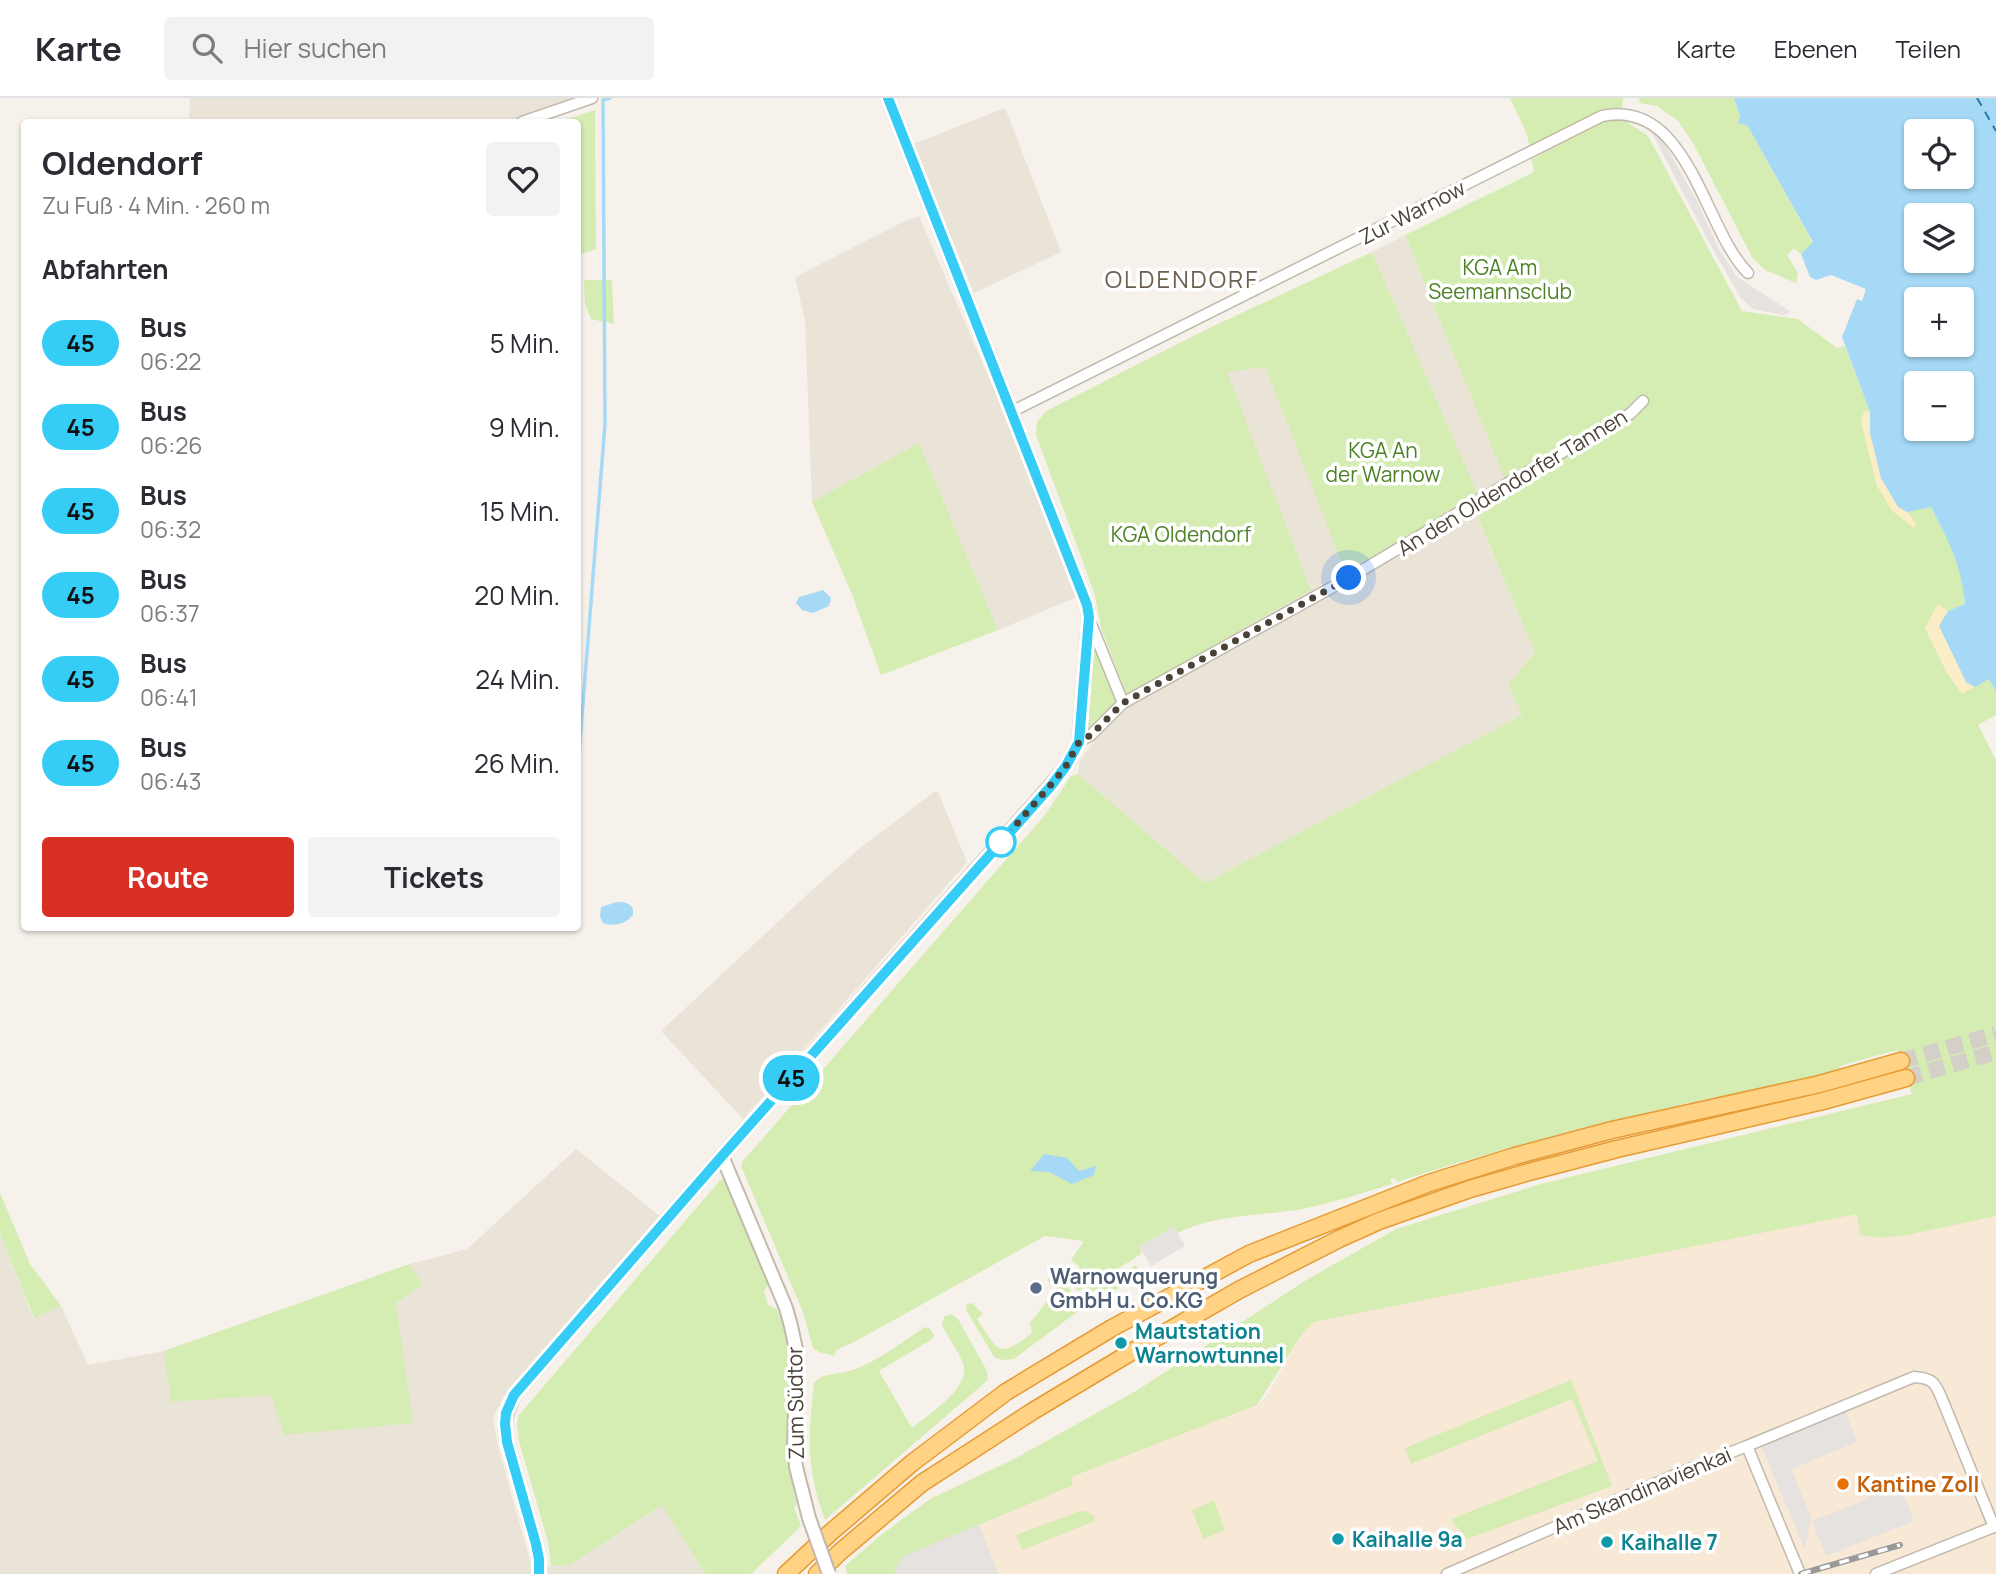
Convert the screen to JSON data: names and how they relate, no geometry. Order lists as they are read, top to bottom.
{
  "streets": {
    "street": [
      "Zur Warnow",
      "An den Oldendorfer Tannen",
      "Zum Südtor",
      "Am Skandinavienkai"
    ]
  },
  "districts": ["OLDENDORF"],
  "parks": ["KGA Am Seemannsclub", "KGA An der Warnow", "KGA Oldendorf"],
  "places": [
    "Warnowquerung GmbH u. Co.KG",
    "Mautstation Warnowtunnel",
    "Kantine Zoll",
    "Kaihalle 9a",
    "Kaihalle 7"
  ],
  "lines": ["bus line 45"],
  "page": {
    "header": "Karte",
    "search": "Hier suchen",
    "nav": ["Karte", "Ebenen", "Teilen"],
    "on_map": "45",
    "map_buttons": ["+", "−"],
    "heading": [
      ["Oldendorf", "Zu Fuß · 4 Min. · 260 m"],
      "Abfahrten"
    ],
    "list": [
      {
        "mark": "45",
        "name": "Bus",
        "note": "06:22",
        "value": "5 Min."
      },
      {
        "mark": "45",
        "name": "Bus",
        "note": "06:26",
        "value": "9 Min."
      },
      {
        "mark": "45",
        "name": "Bus",
        "note": "06:32",
        "value": "15 Min."
      },
      {
        "mark": "45",
        "name": "Bus",
        "note": "06:37",
        "value": "20 Min."
      },
      {
        "mark": "45",
        "name": "Bus",
        "note": "06:41",
        "value": "24 Min."
      },
      {
        "mark": "45",
        "name": "Bus",
        "note": "06:43",
        "value": "26 Min."
      }
    ],
    "buttons": ["Route", "Tickets"]
  }
}
